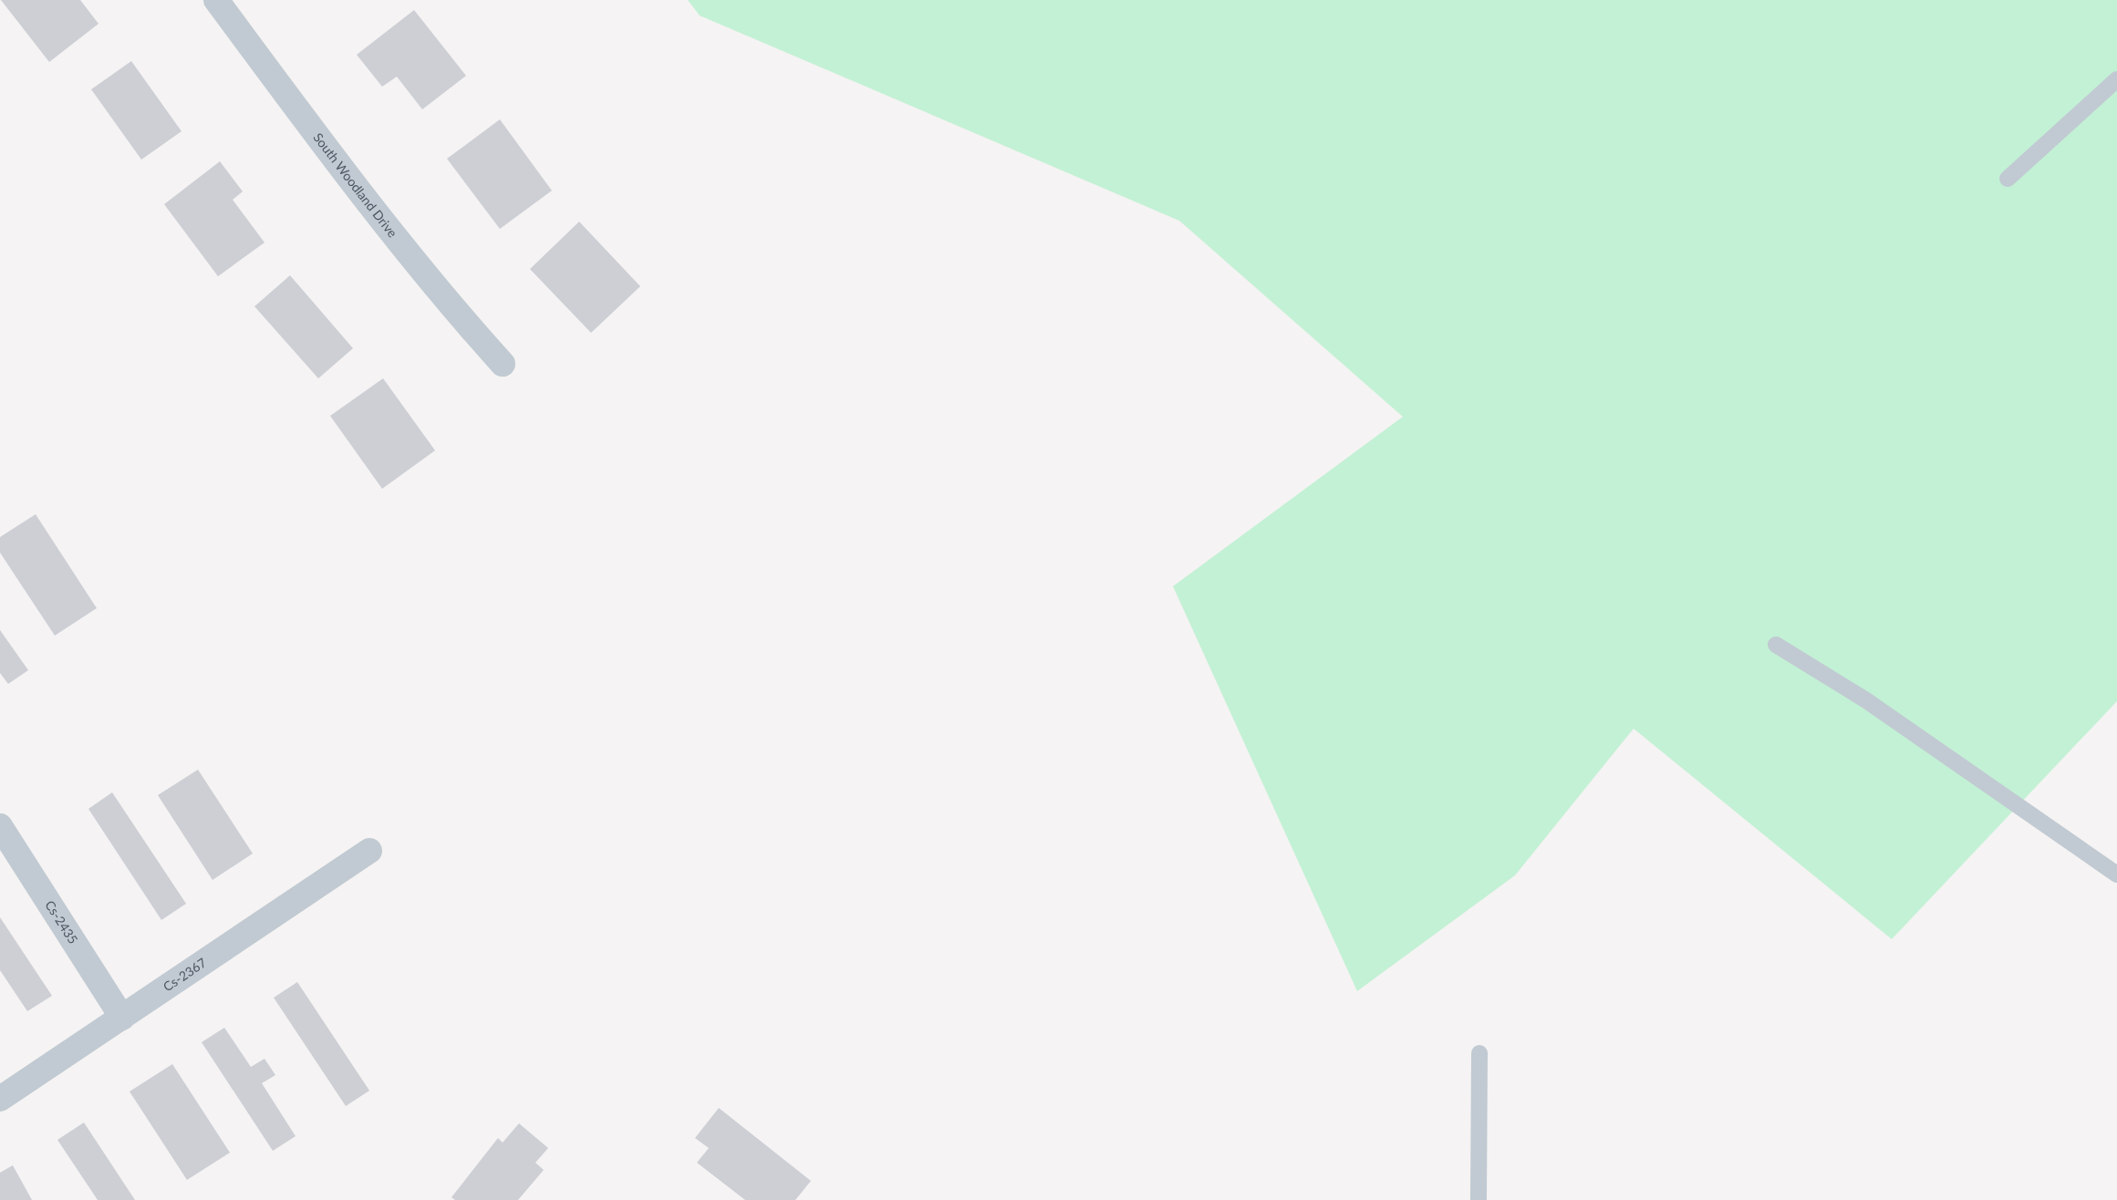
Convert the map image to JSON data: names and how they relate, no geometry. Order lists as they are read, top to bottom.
{
  "streets": {
    "street": ["South Woodland Drive", "Cs-2435", "Cs-2367"]
  },
  "crossings": [
    ["Cs-2435", "Cs-2367"]
  ]
}
